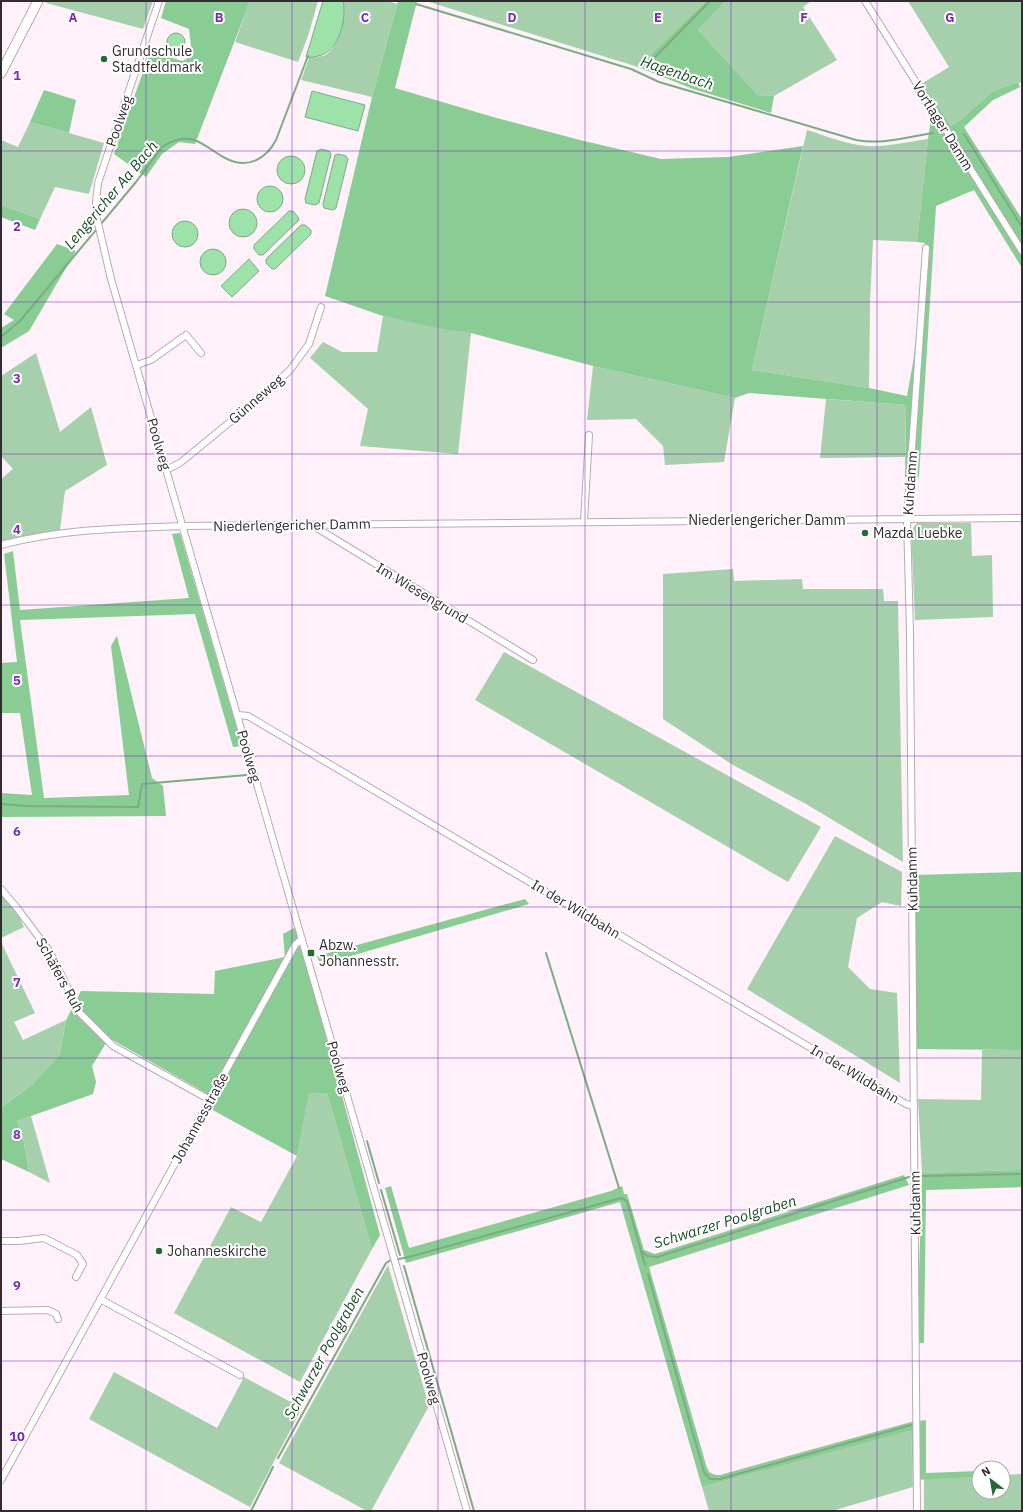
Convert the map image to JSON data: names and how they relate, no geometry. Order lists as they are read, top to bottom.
{
  "streets": {
    "street": [
      "Poolweg",
      "Vortlager Damm",
      "Günneweg",
      "Kuhdamm",
      "Niederlengericher Damm",
      "Im Wiesengrund",
      "In der Wildbahn",
      "Schäfers Ruh",
      "Johannesstraße"
    ]
  },
  "crossings": [
    ["Poolweg", "Günneweg"],
    ["Poolweg", "Niederlengericher Damm"],
    ["Poolweg", "In der Wildbahn"],
    ["Poolweg", "Johannesstraße"],
    ["Kuhdamm", "Niederlengericher Damm"],
    ["Kuhdamm", "In der Wildbahn"],
    ["Niederlengericher Damm", "Im Wiesengrund"],
    ["Schäfers Ruh", "Johannesstraße"]
  ],
  "water": ["Hagenbach", "Lengericher Aa Bach", "Schwarzer Poolgraben"],
  "places": {
    "other": ["Grundschule Stadtfeldmark", "Mazda Luebke", "Johanneskirche"],
    "transit": ["Abzw. Johannesstr."]
  },
  "north": "top left",
  "grid": {
    "columns": [
      "A",
      "B",
      "C",
      "D",
      "E",
      "F",
      "G"
    ],
    "rows": [
      "1",
      "2",
      "3",
      "4",
      "5",
      "6",
      "7",
      "8",
      "9",
      "10"
    ]
  }
}
